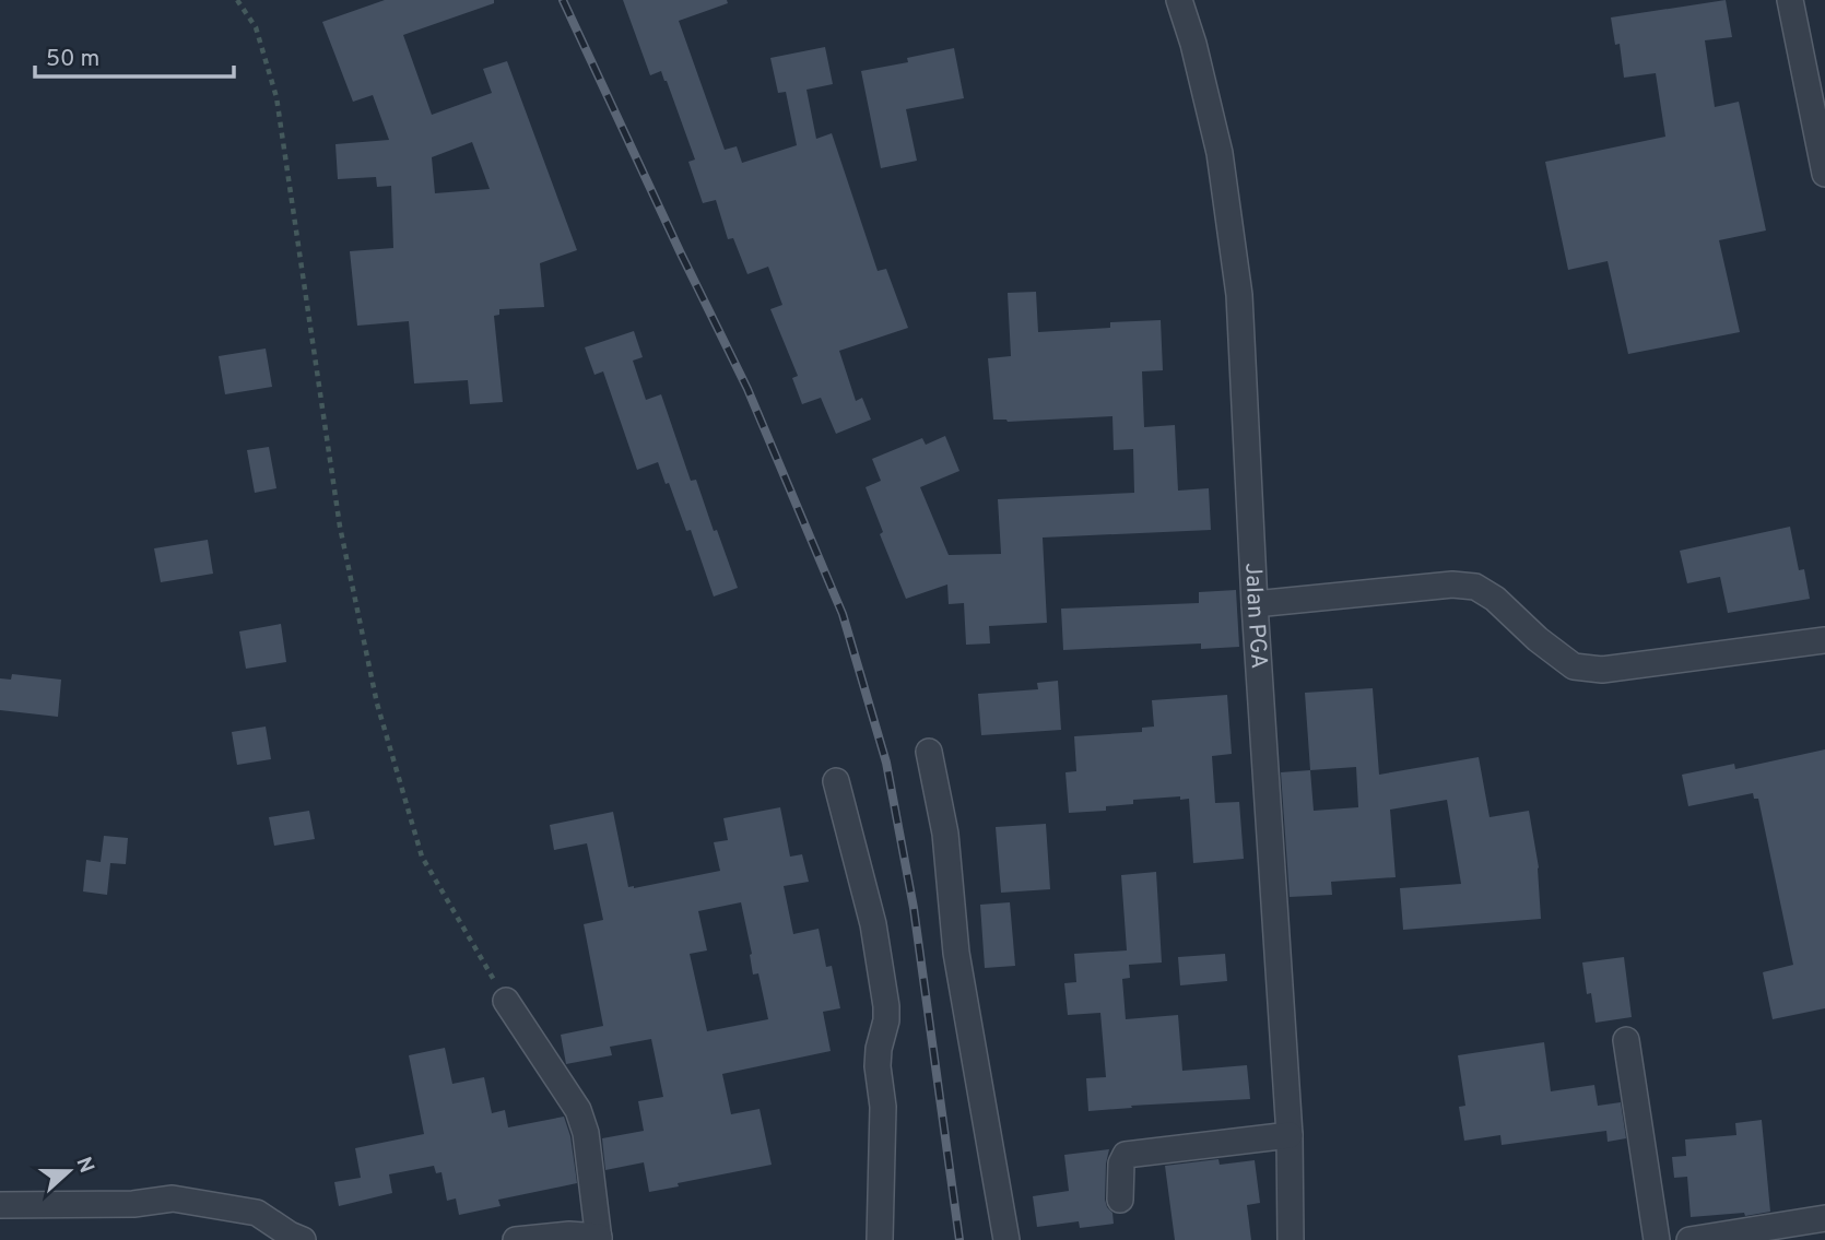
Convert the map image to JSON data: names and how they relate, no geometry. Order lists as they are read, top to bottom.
{
  "streets": {
    "street": ["Jalan PGA"]
  },
  "scale_bar": "50 m",
  "north": "right"
}
